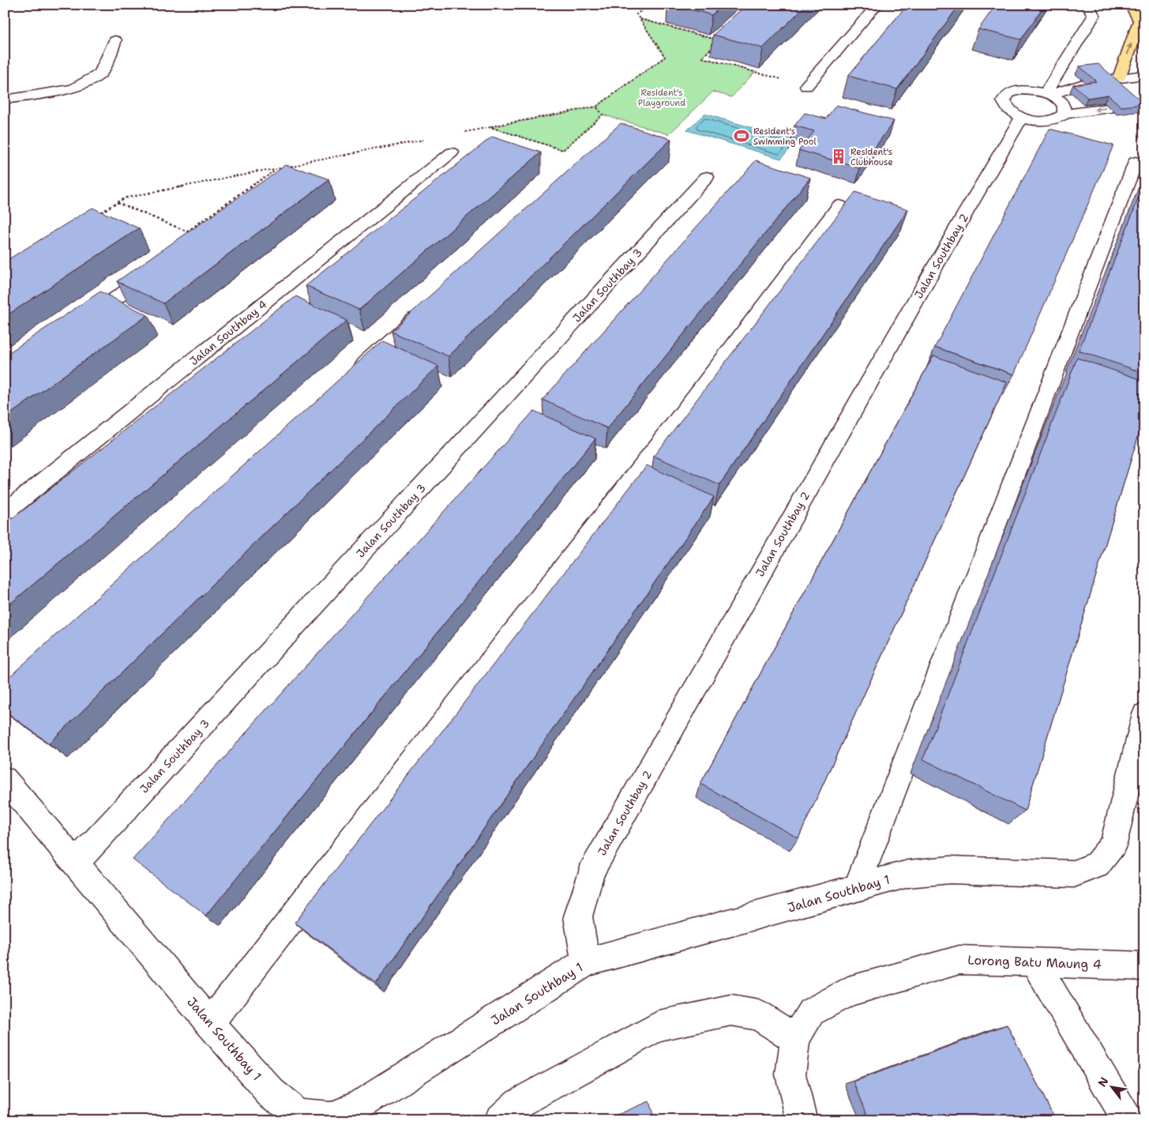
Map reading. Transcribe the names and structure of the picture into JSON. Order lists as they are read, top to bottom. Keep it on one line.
{"streets":{"street":["Jalan Southbay 2","Jalan Southbay 3","Jalan Southbay 4","Jalan Southbay 1","Lorong Batu Maung 4"]},"crossings":[["Jalan Southbay 2","Jalan Southbay 1"],["Jalan Southbay 3","Jalan Southbay 1"]],"parks":["Resident's Playground"],"places":{"sports":["Resident's Swimming Pool"],"building":["Resident's Clubhouse"]},"north":"top left"}
